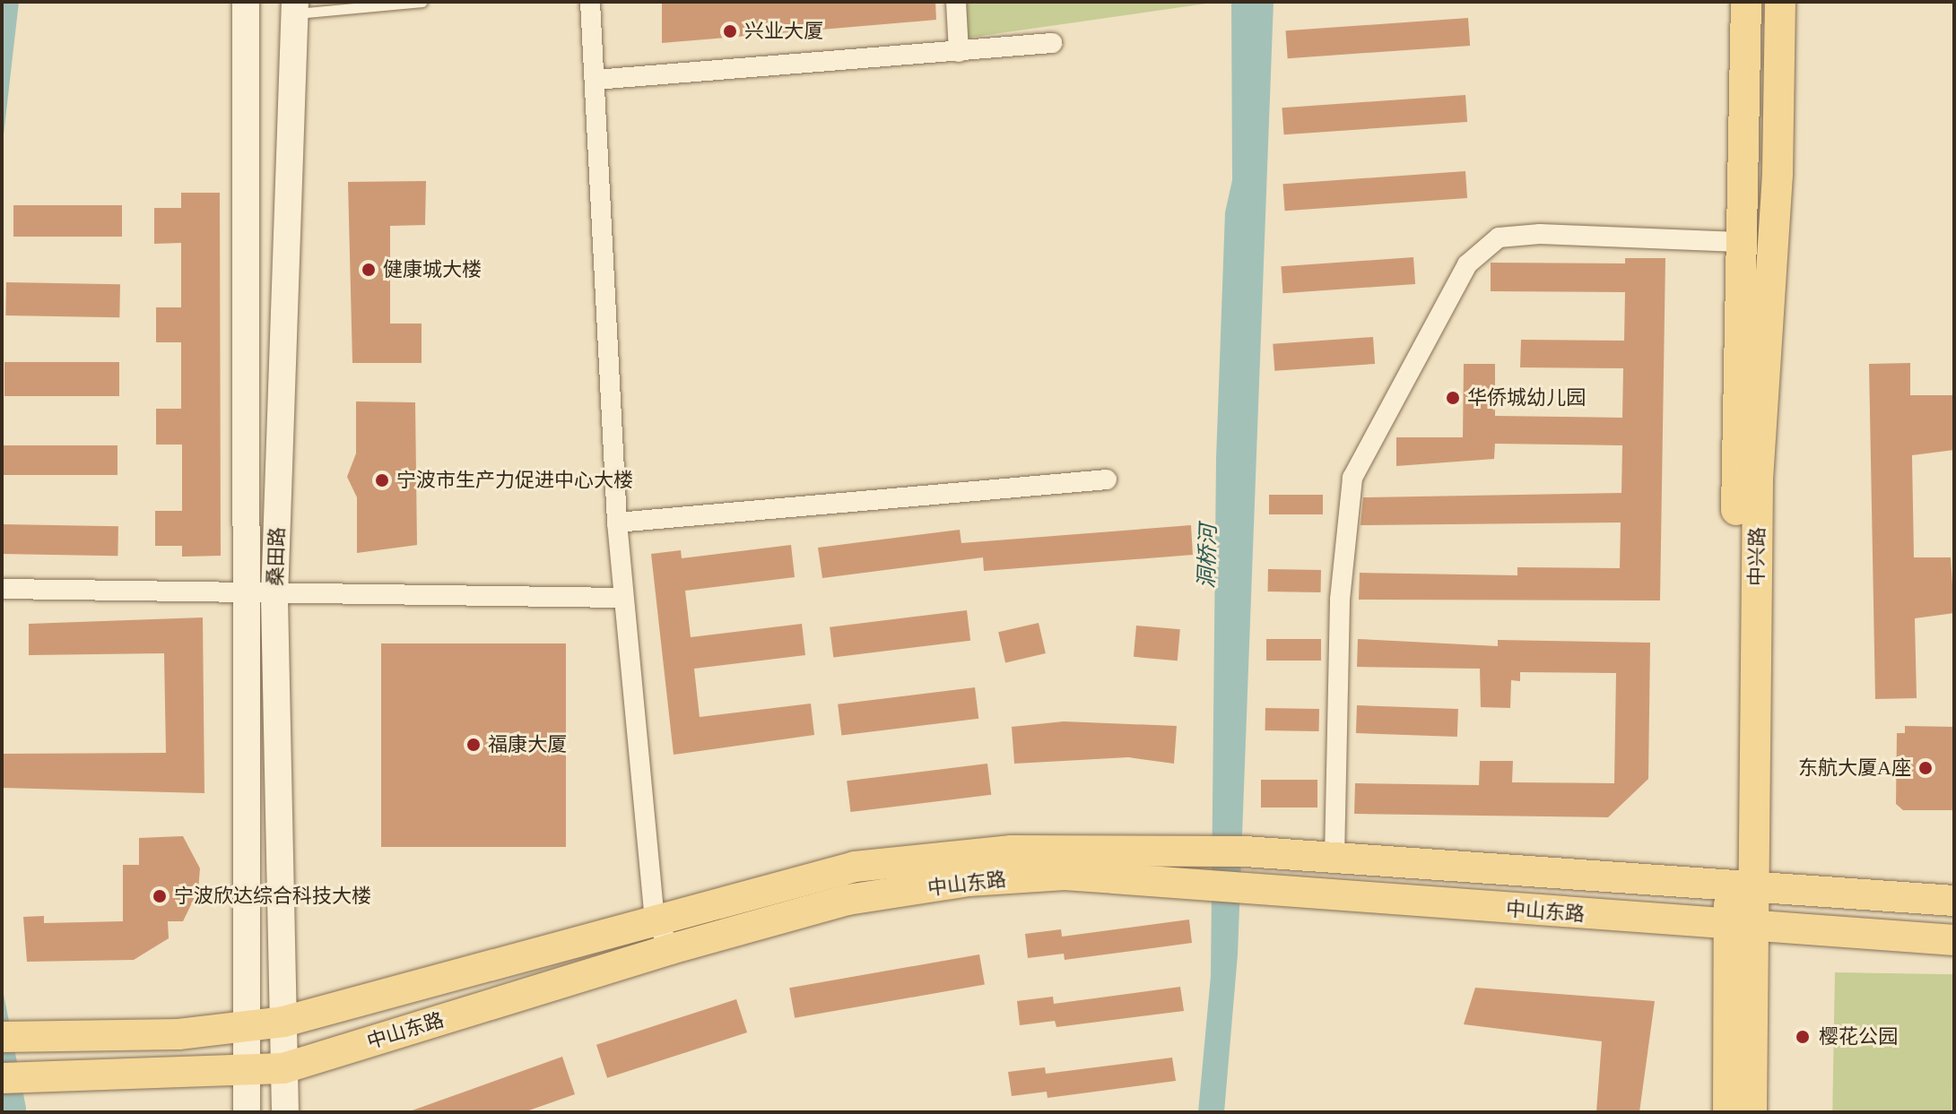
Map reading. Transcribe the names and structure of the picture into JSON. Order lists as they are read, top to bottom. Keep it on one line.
{"streets":{"main road":["桑田路","中兴路","中山东路"]},"crossings":[["桑田路","中山东路"],["中兴路","中山东路"]],"water":["洞桥河"],"places":["兴业大厦","健康城大楼","华侨城幼儿园","宁波市生产力促进中心大楼","福康大厦","东航大厦A座","宁波欣达综合科技大楼","樱花公园"]}
